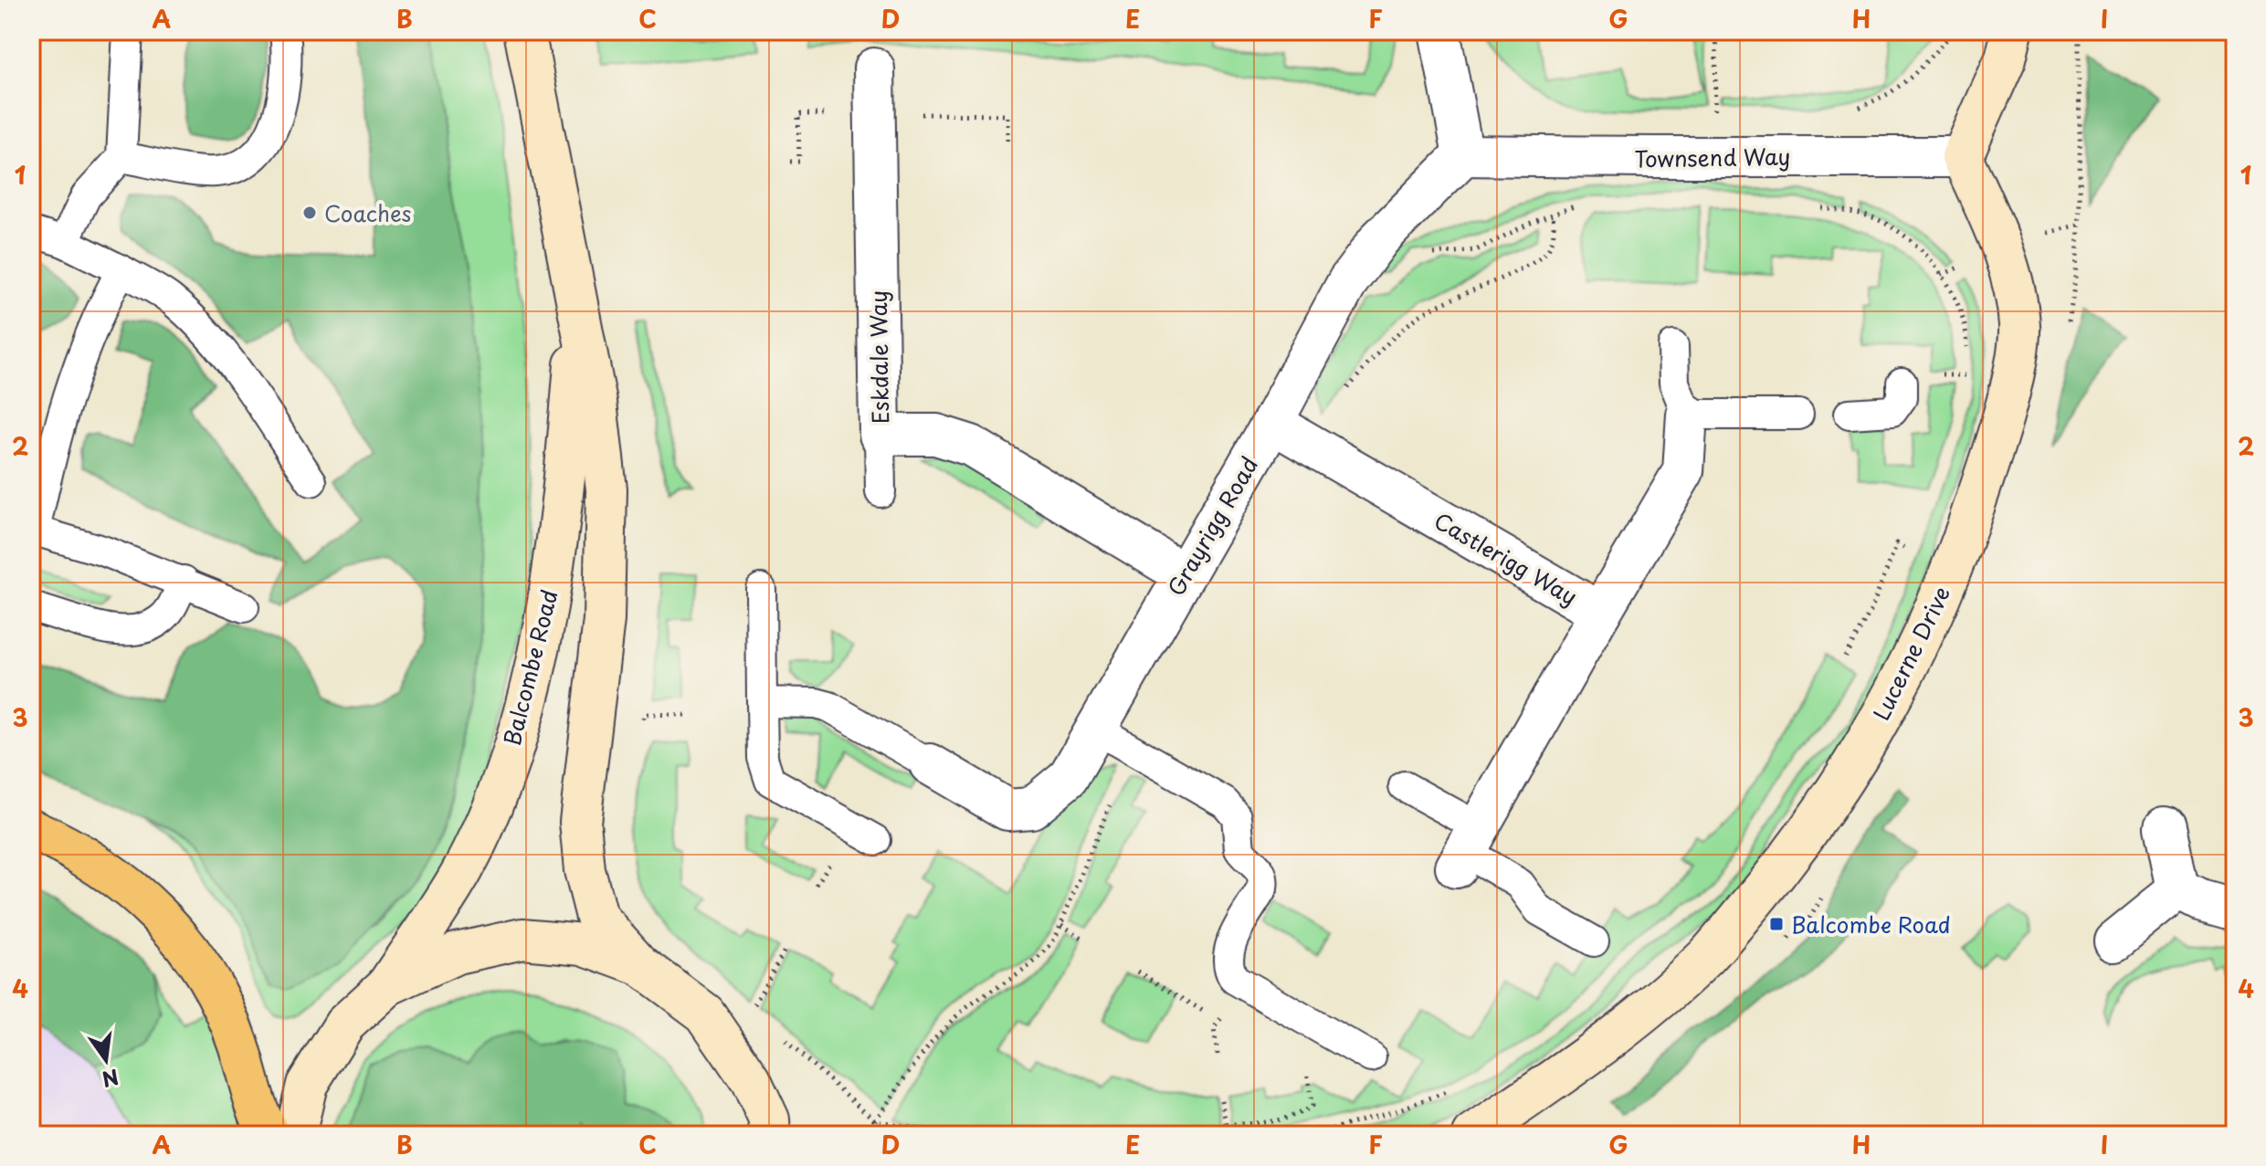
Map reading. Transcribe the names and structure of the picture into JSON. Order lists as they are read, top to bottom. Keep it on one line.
{"streets":{"main road":["Lucerne Drive","Balcombe Road"],"street":["Townsend Way","Eskdale Way","Grayrigg Road","Castlerigg Way"]},"crossings":[["Townsend Way","Grayrigg Road"],["Townsend Way","Lucerne Drive"],["Eskdale Way","Grayrigg Road"],["Grayrigg Road","Castlerigg Way"]],"places":{"other":["Coaches"],"transit":["Balcombe Road"]},"north":"bottom","grid":{"columns":["A","B","C","D","E","F","G","H","I"],"rows":["1","2","3","4"]}}
